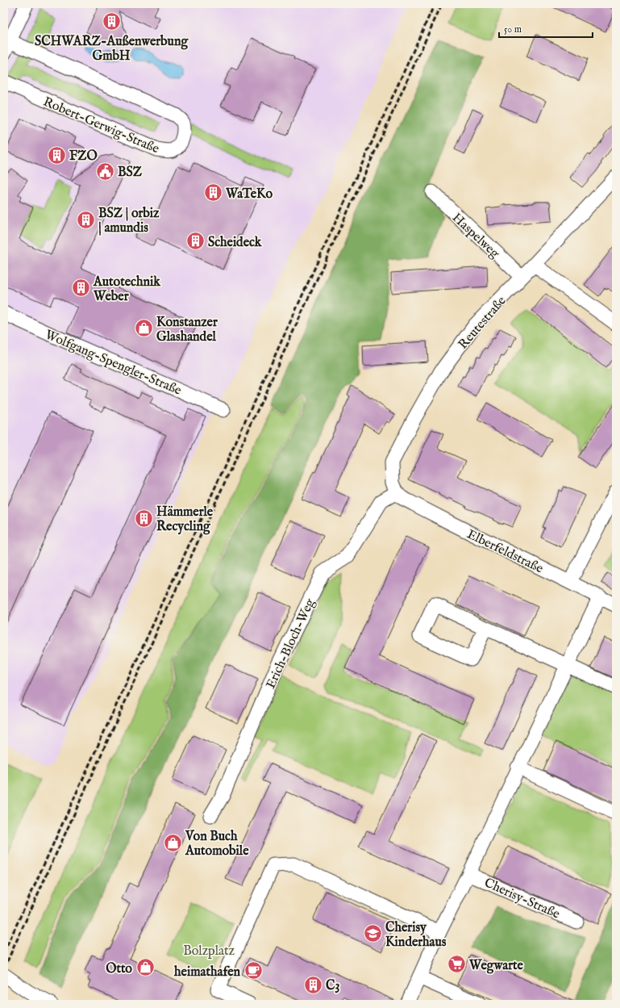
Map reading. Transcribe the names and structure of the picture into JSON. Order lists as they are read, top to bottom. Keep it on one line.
{"streets":{"street":["Robert-Gerwig-Straße","Haspelweg","Reutestraße","Wolfgang-Spengler-Straße","Elberfeldstraße","Erich-Bloch-Weg","Cherisy-Straße"]},"crossings":[["Haspelweg","Reutestraße"],["Reutestraße","Elberfeldstraße"],["Reutestraße","Erich-Bloch-Weg"],["Elberfeldstraße","Erich-Bloch-Weg"],["Elberfeldstraße","Cherisy-Straße"]],"parks":["Bolzplatz"],"places":{"building":["SCHWARZ-Außenwerbung GmbH","FZO","WaTeKo","BSZ | orbiz | amundis","Scheideck","Autotechnik Weber","Hämmerle Recycling","C3"],"public building":["BSZ"],"shop":["Konstanzer Glashandel","Von Buch Automobile","Otto"],"school or university":["Cherisy Kinderhaus"],"supermarket":["Wegwarte"],"cafe":["heimathafen"]},"scale_bar":"50 m"}
